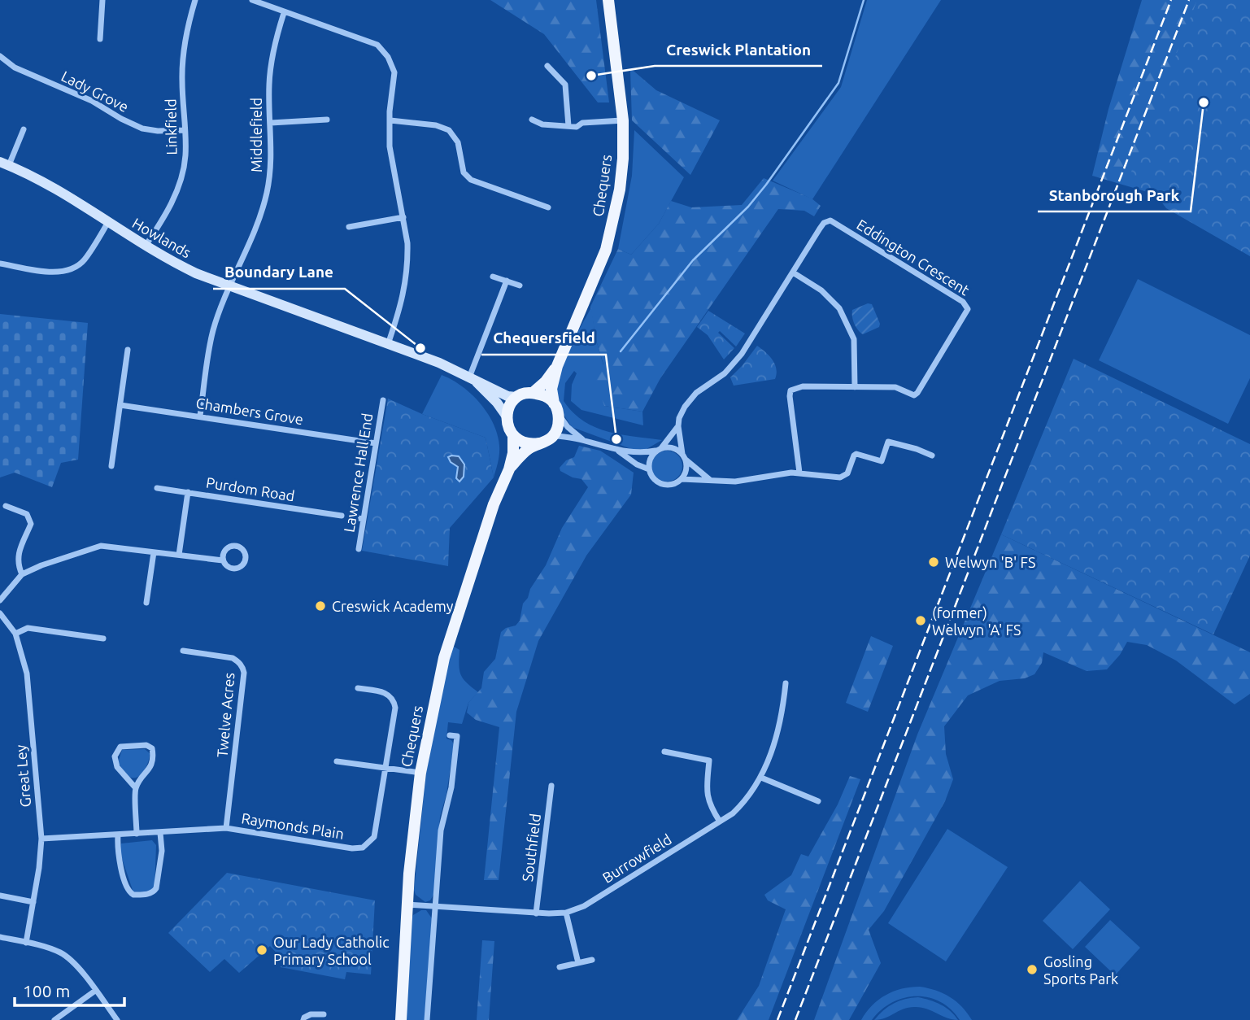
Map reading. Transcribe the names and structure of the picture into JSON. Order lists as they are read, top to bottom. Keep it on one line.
{"streets":{"main road":["Chequers"],"street":["Lady Grove","Linkfield","Middlefield","Howlands","Eddington Crescent","Chambers Grove","Lawrence Hall End","Purdom Road","Twelve Acres","Great Ley","Raymonds Plain","Southfield","Burrowfield"]},"crossings":[["Lady Grove","Linkfield"],["Linkfield","Howlands"],["Middlefield","Howlands"],["Middlefield","Chambers Grove"],["Chequers","Howlands"],["Chequers","Burrowfield"],["Chambers Grove","Lawrence Hall End"],["Twelve Acres","Raymonds Plain"],["Great Ley","Raymonds Plain"],["Southfield","Burrowfield"]],"places":["Creswick Plantation","Stanborough Park","Boundary Lane","Chequersfield","Welwyn 'B' FS","Creswick Academy","(former) Welwyn 'A' FS","Our Lady Catholic Primary School","Gosling Sports Park"],"scale_bar":"100 m"}
